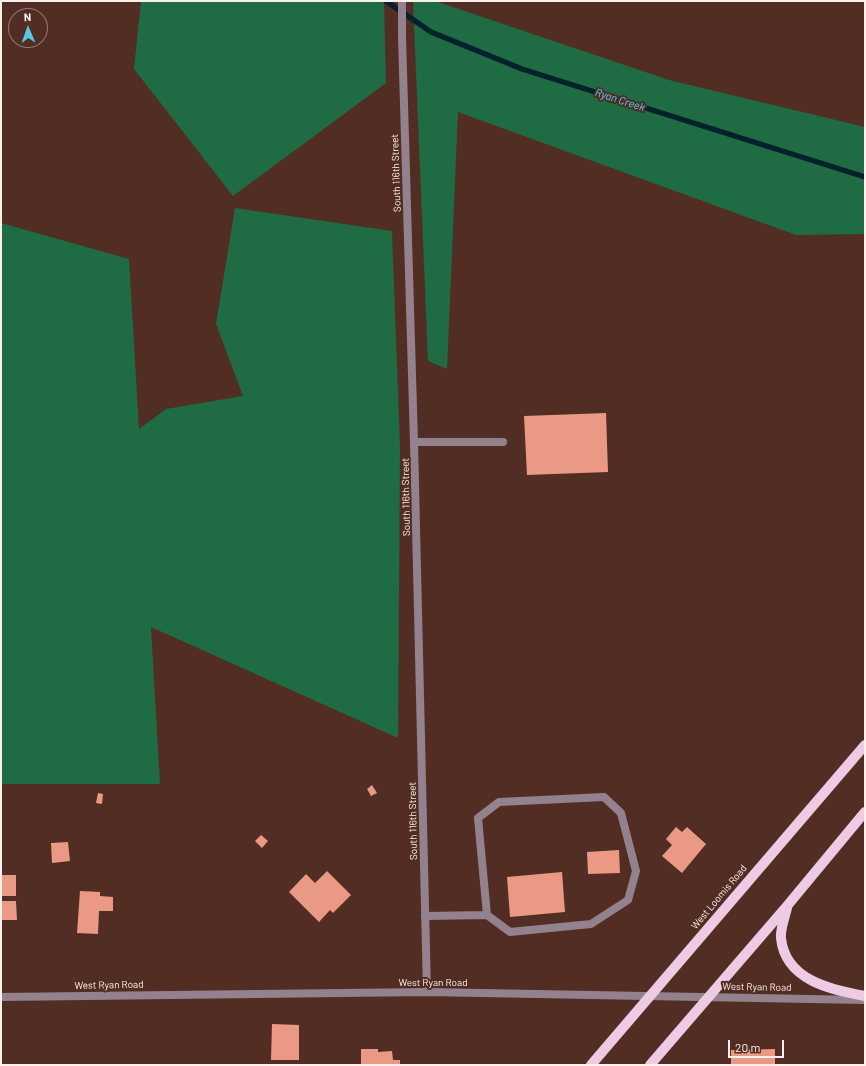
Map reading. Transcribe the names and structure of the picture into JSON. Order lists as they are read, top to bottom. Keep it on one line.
{"streets":{"main road":["West Loomis Road"],"street":["South 116th Street","West Ryan Road"]},"crossings":[["South 116th Street","West Ryan Road"],["West Loomis Road","West Ryan Road"]],"water":["Ryan Creek"],"scale_bar":"20 m","north":"top"}
